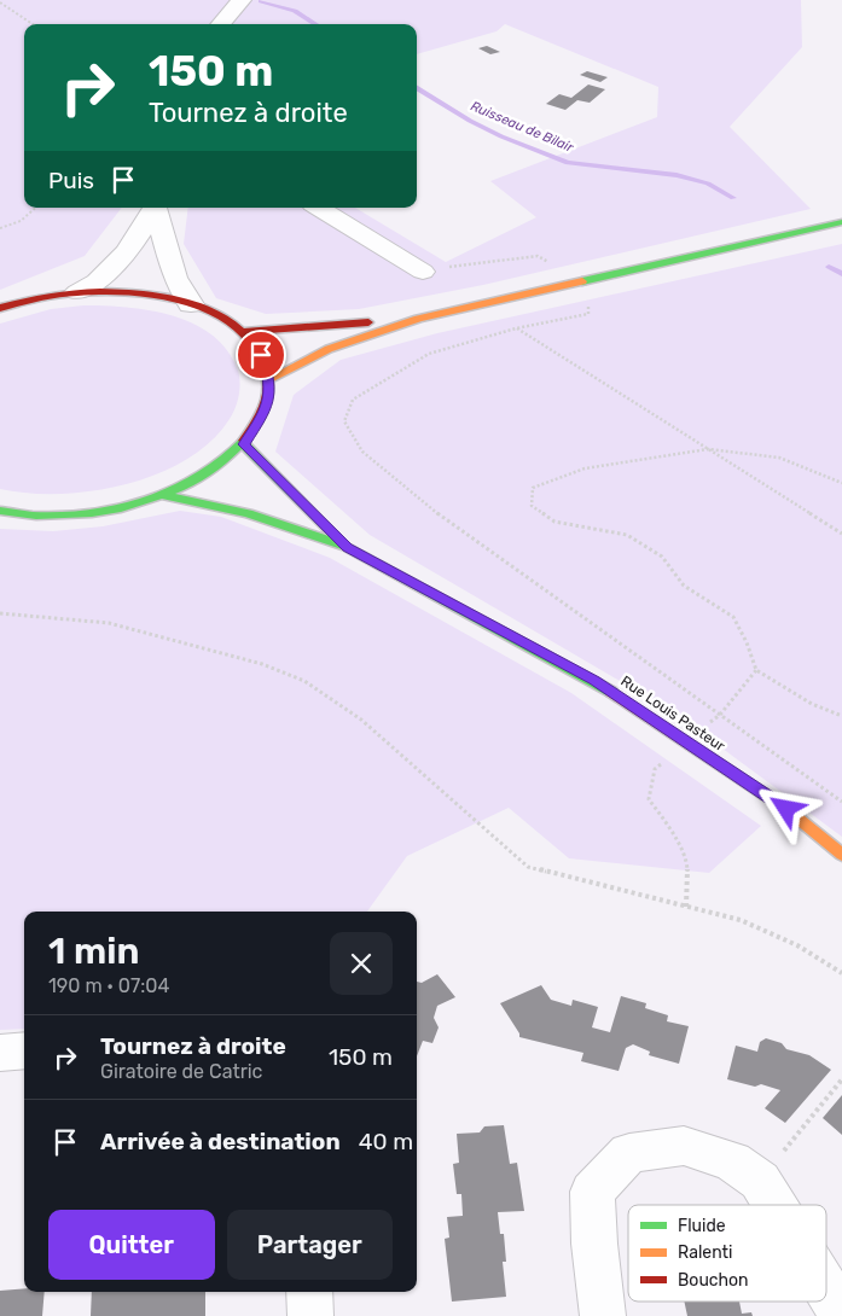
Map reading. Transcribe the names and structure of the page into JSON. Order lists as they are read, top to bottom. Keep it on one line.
{"streets":{"main road":["Rue Louis Pasteur"]},"water":["Ruisseau de Bilair"],"legend":["Fluide","Ralenti","Bouchon"],"page":{"turn":["150 m","Tournez à droite"],"then":"Puis","heading":["1 min","190 m · 07:04"],"list":[{"name":"Tournez à droite","note":"Giratoire de Catric","value":"150 m"},{"name":"Arrivée à destination","value":"40 m"}],"buttons":["Quitter","Partager"]}}
